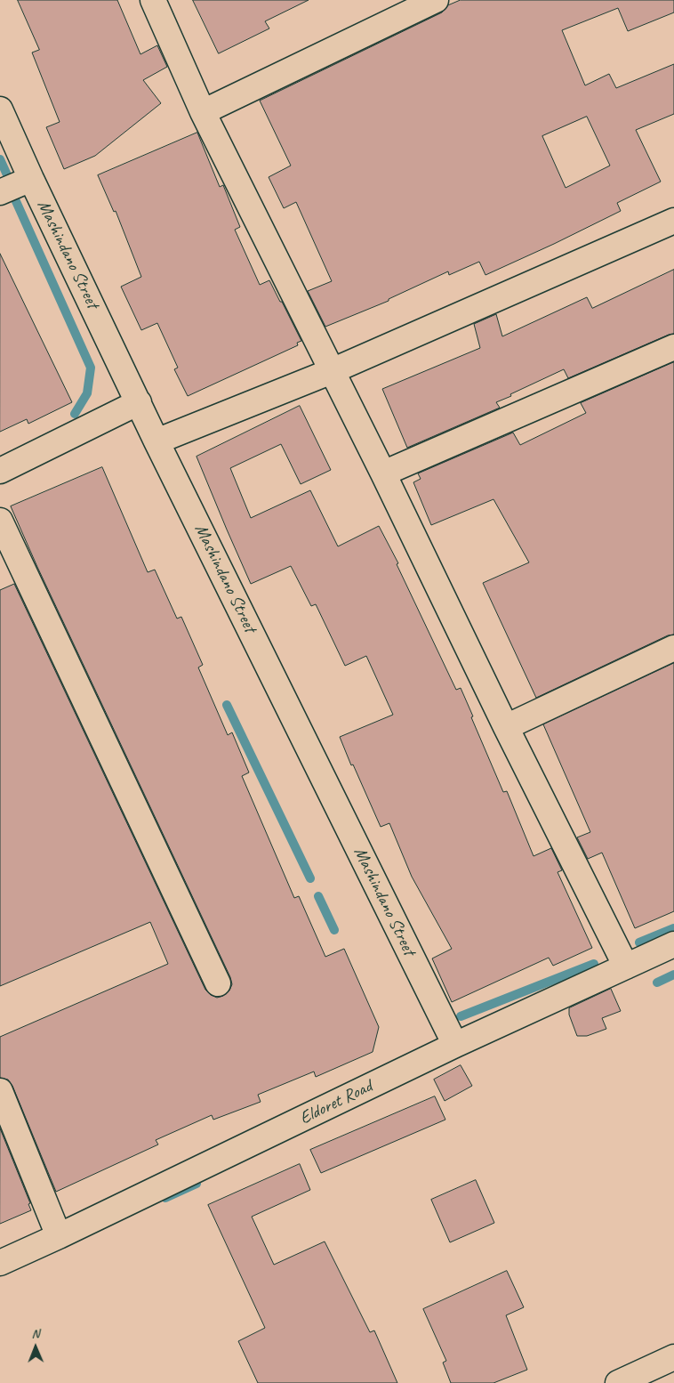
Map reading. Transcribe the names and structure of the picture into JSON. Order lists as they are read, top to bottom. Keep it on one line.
{"streets":{"street":["Mashindano Street","Eldoret Road"]},"crossings":[["Mashindano Street","Eldoret Road"]],"north":"top"}
